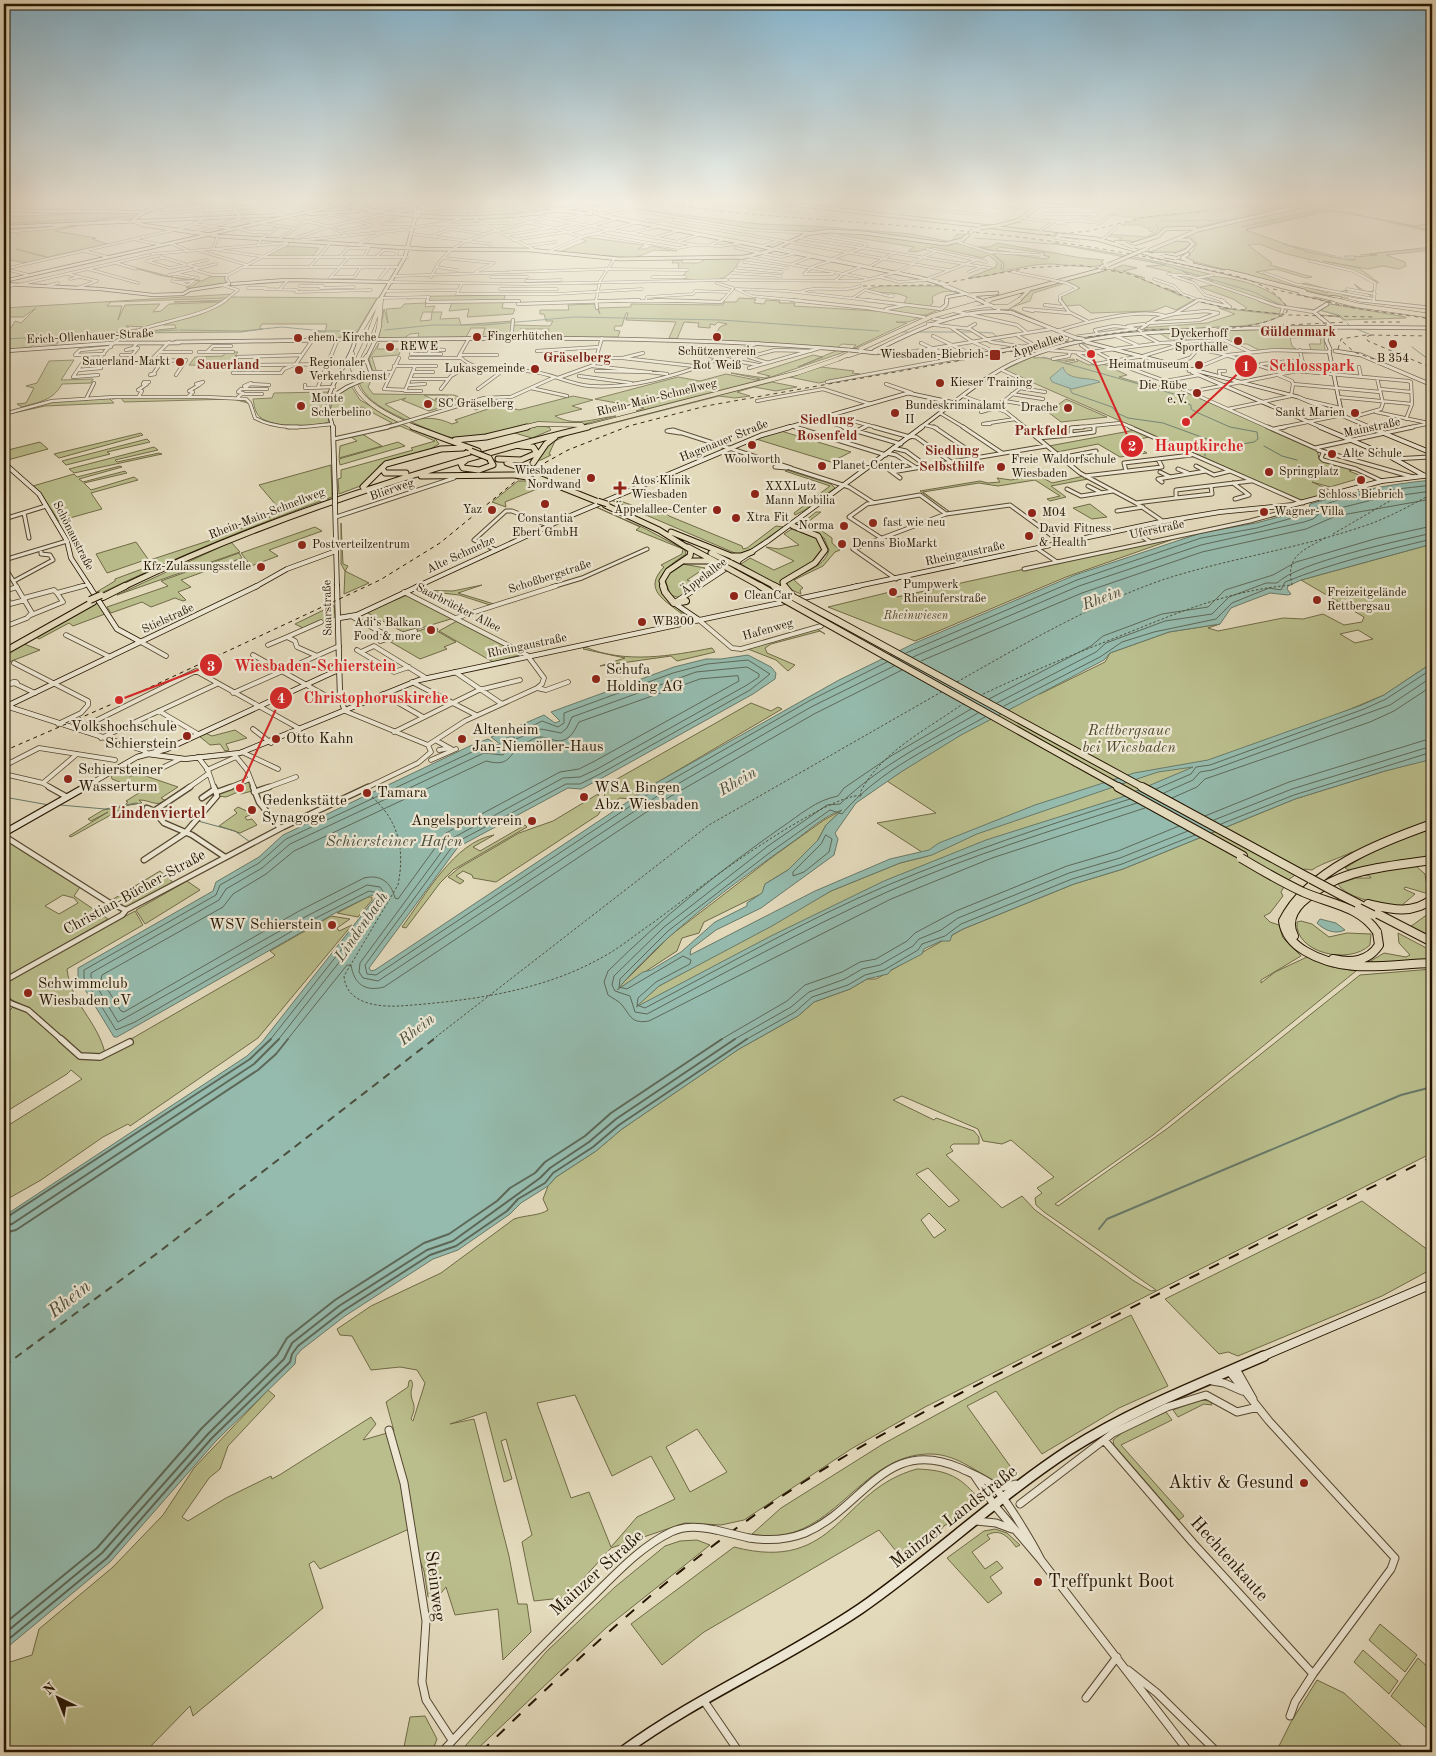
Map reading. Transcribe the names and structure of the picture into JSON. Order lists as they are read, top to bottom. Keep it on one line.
{"streets":{"highway":["Rhein-Main-Schnellweg"],"street":["Erich-Ollenhauer-Straße","Äppelallee","Mainstraße","Hagenauer Straße","Blierweg","Uferstraße","Schönaustraße","Rheingaustraße","Alte Schmelze","Schoßbergstraße","Saarstraße","Saarbrücker Allee","Stielstraße","Hafenweg","Christian-Bücher-Straße","Mainzer Landstraße","Hechtenkaute","Mainzer Straße","Steinweg"]},"crossings":[["Äppelallee","Hagenauer Straße"],["Äppelallee","Rheingaustraße"],["Äppelallee","Hafenweg"],["Hagenauer Straße","Alte Schmelze"],["Blierweg","Saarstraße"],["Schönaustraße","Stielstraße"],["Rheingaustraße","Saarstraße"],["Rheingaustraße","Saarbrücker Allee"],["Rheingaustraße","Hafenweg"],["Alte Schmelze","Saarstraße"],["Alte Schmelze","Saarbrücker Allee"],["Schoßbergstraße","Saarbrücker Allee"],["Saarstraße","Stielstraße"],["Mainzer Landstraße","Hechtenkaute"],["Mainzer Straße","Steinweg"]],"districts":["Güldenmark","Gräselberg","Sauerland","Siedlung Rosenfeld","Parkfeld","Siedlung Selbsthilfe","Lindenviertel"],"water":["Rhein","Schiersteiner Hafen","Lindenbach"],"parks":["Rheinwiesen","Rettbergsaue bei Wiesbaden"],"places":{"other":["Fingerhütchen","Schützenverein Rot Weiß","ehem. Kirche","Dyckerhoff Sporthalle","B 354","REWE","Hauptkirche","Sauerland-Markt","Heimatmuseum","Lukasgemeinde","Regionaler Verkehrsdienst","Kieser Training","Die Rübe e.V.","SC Gräselberg","Monte Scherbelino","Drache","Bundeskriminalamt II","Sankt Marien","Schlosspark","Woolworth","Alte Schule","Planet-Center","Freie Waldorfschule Wiesbaden","Springplatz","Wiesbadener Nordwand","Schloss Biebrich","XXXLutz Mann Mobilia","Constantia Ebert GmbH","Yaz","Äppelallee-Center","Wagner-Villa","M04","Xtra Fit","fast wie neu","Norma","David Fitness & Health","Denns BioMarkt","Postverteilzentrum","Kfz-Zulassungsstelle","Pumpwerk Rheinuferstraße","CleanCar","Freizeitgelände Rettbergsau","WB300","Adi‘s Balkan Food & more","Schufa Holding AG","Wiesbaden-Schierstein","Volkshochschule Schierstein","Otto Kahn","Altenheim Jan-Niemöller-Haus","Schiersteiner Wasserturm","Christophoruskirche","Tamara","WSA Bingen Abz. Wiesbaden","Gedenkstätte Synagoge","Angelsportverein","WSV Schierstein","Schwimmclub Wiesbaden eV","Aktiv & Gesund","Treffpunkt Boot"],"transit":["Wiesbaden-Biebrich"],"health":["Atos Klinik Wiesbaden"]},"north":"top left"}
